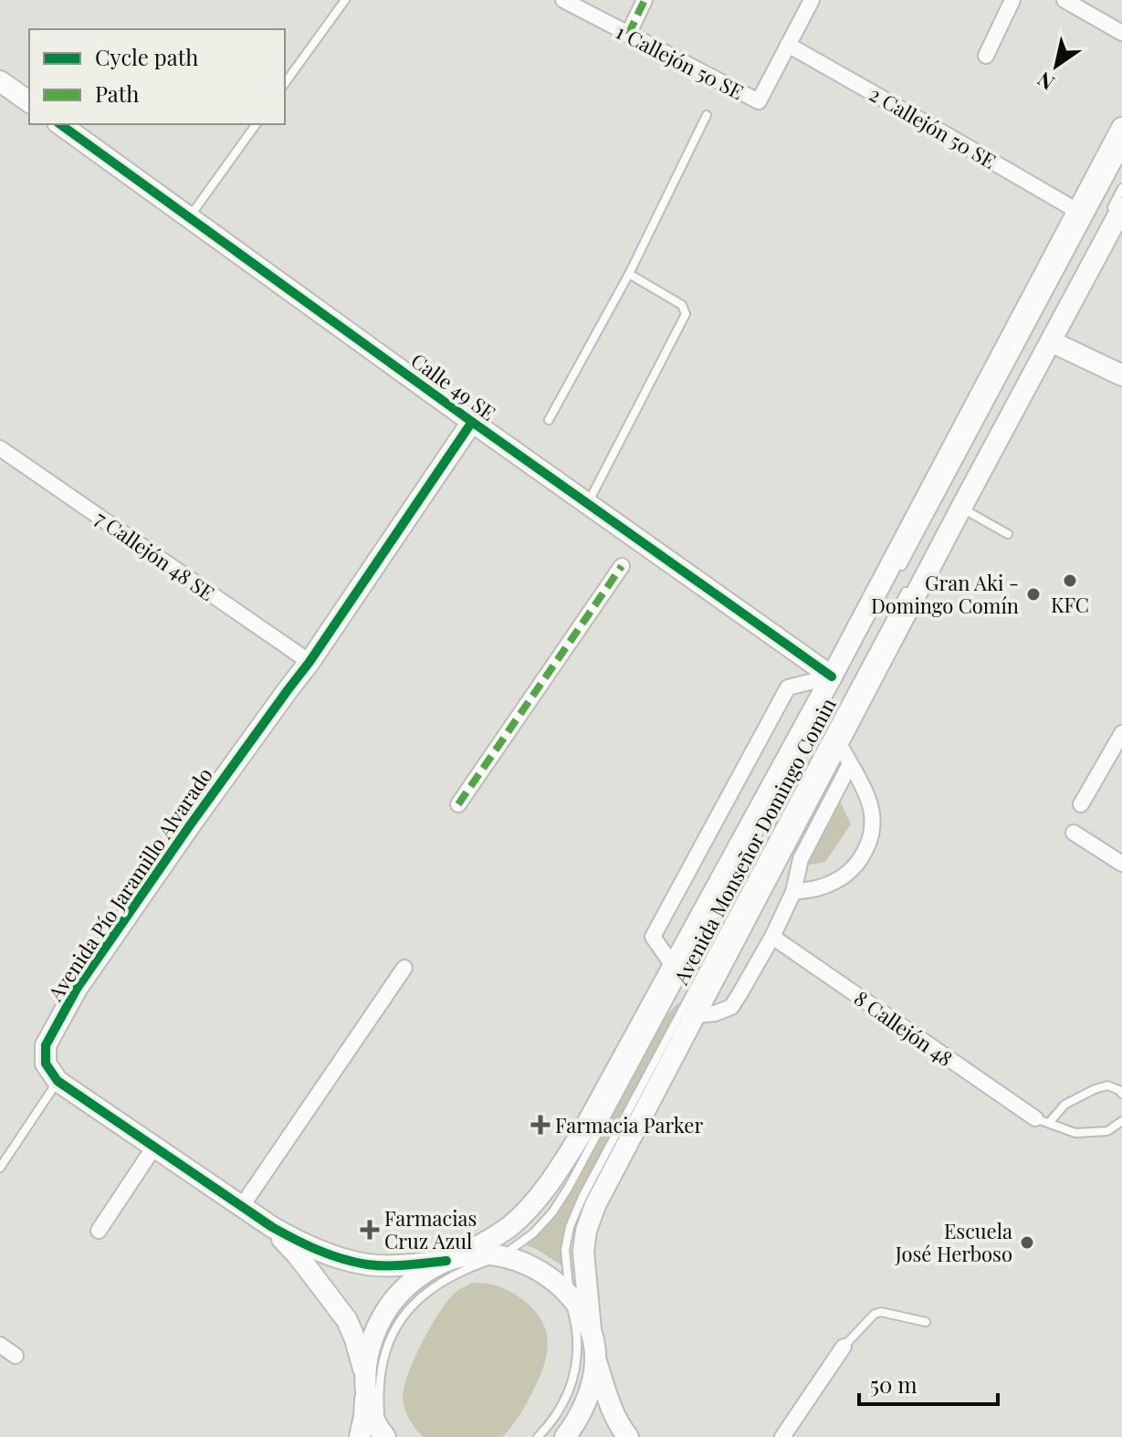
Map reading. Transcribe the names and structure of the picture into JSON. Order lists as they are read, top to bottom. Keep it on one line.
{"streets":{"main road":["Calle 49 SE","Avenida Monseñor Domingo Comin","Avenida Pío Jaramillo Alvarado"],"street":["1 Callejón 50 SE","2 Callejón 50 SE","7 Callejón 48 SE","8 Callejón 48"]},"crossings":[["1 Callejón 50 SE","2 Callejón 50 SE"],["2 Callejón 50 SE","Avenida Monseñor Domingo Comin"],["Calle 49 SE","Avenida Monseñor Domingo Comin"],["Calle 49 SE","Avenida Pío Jaramillo Alvarado"],["7 Callejón 48 SE","Avenida Pío Jaramillo Alvarado"],["Avenida Monseñor Domingo Comin","8 Callejón 48"]],"places":{"other":["KFC","Gran Aki - Domingo Comín","Escuela José Herboso"],"health":["Farmacia Parker","Farmacias Cruz Azul"]},"legend":["Cycle path","Path"],"scale_bar":"50 m","north":"bottom left"}
